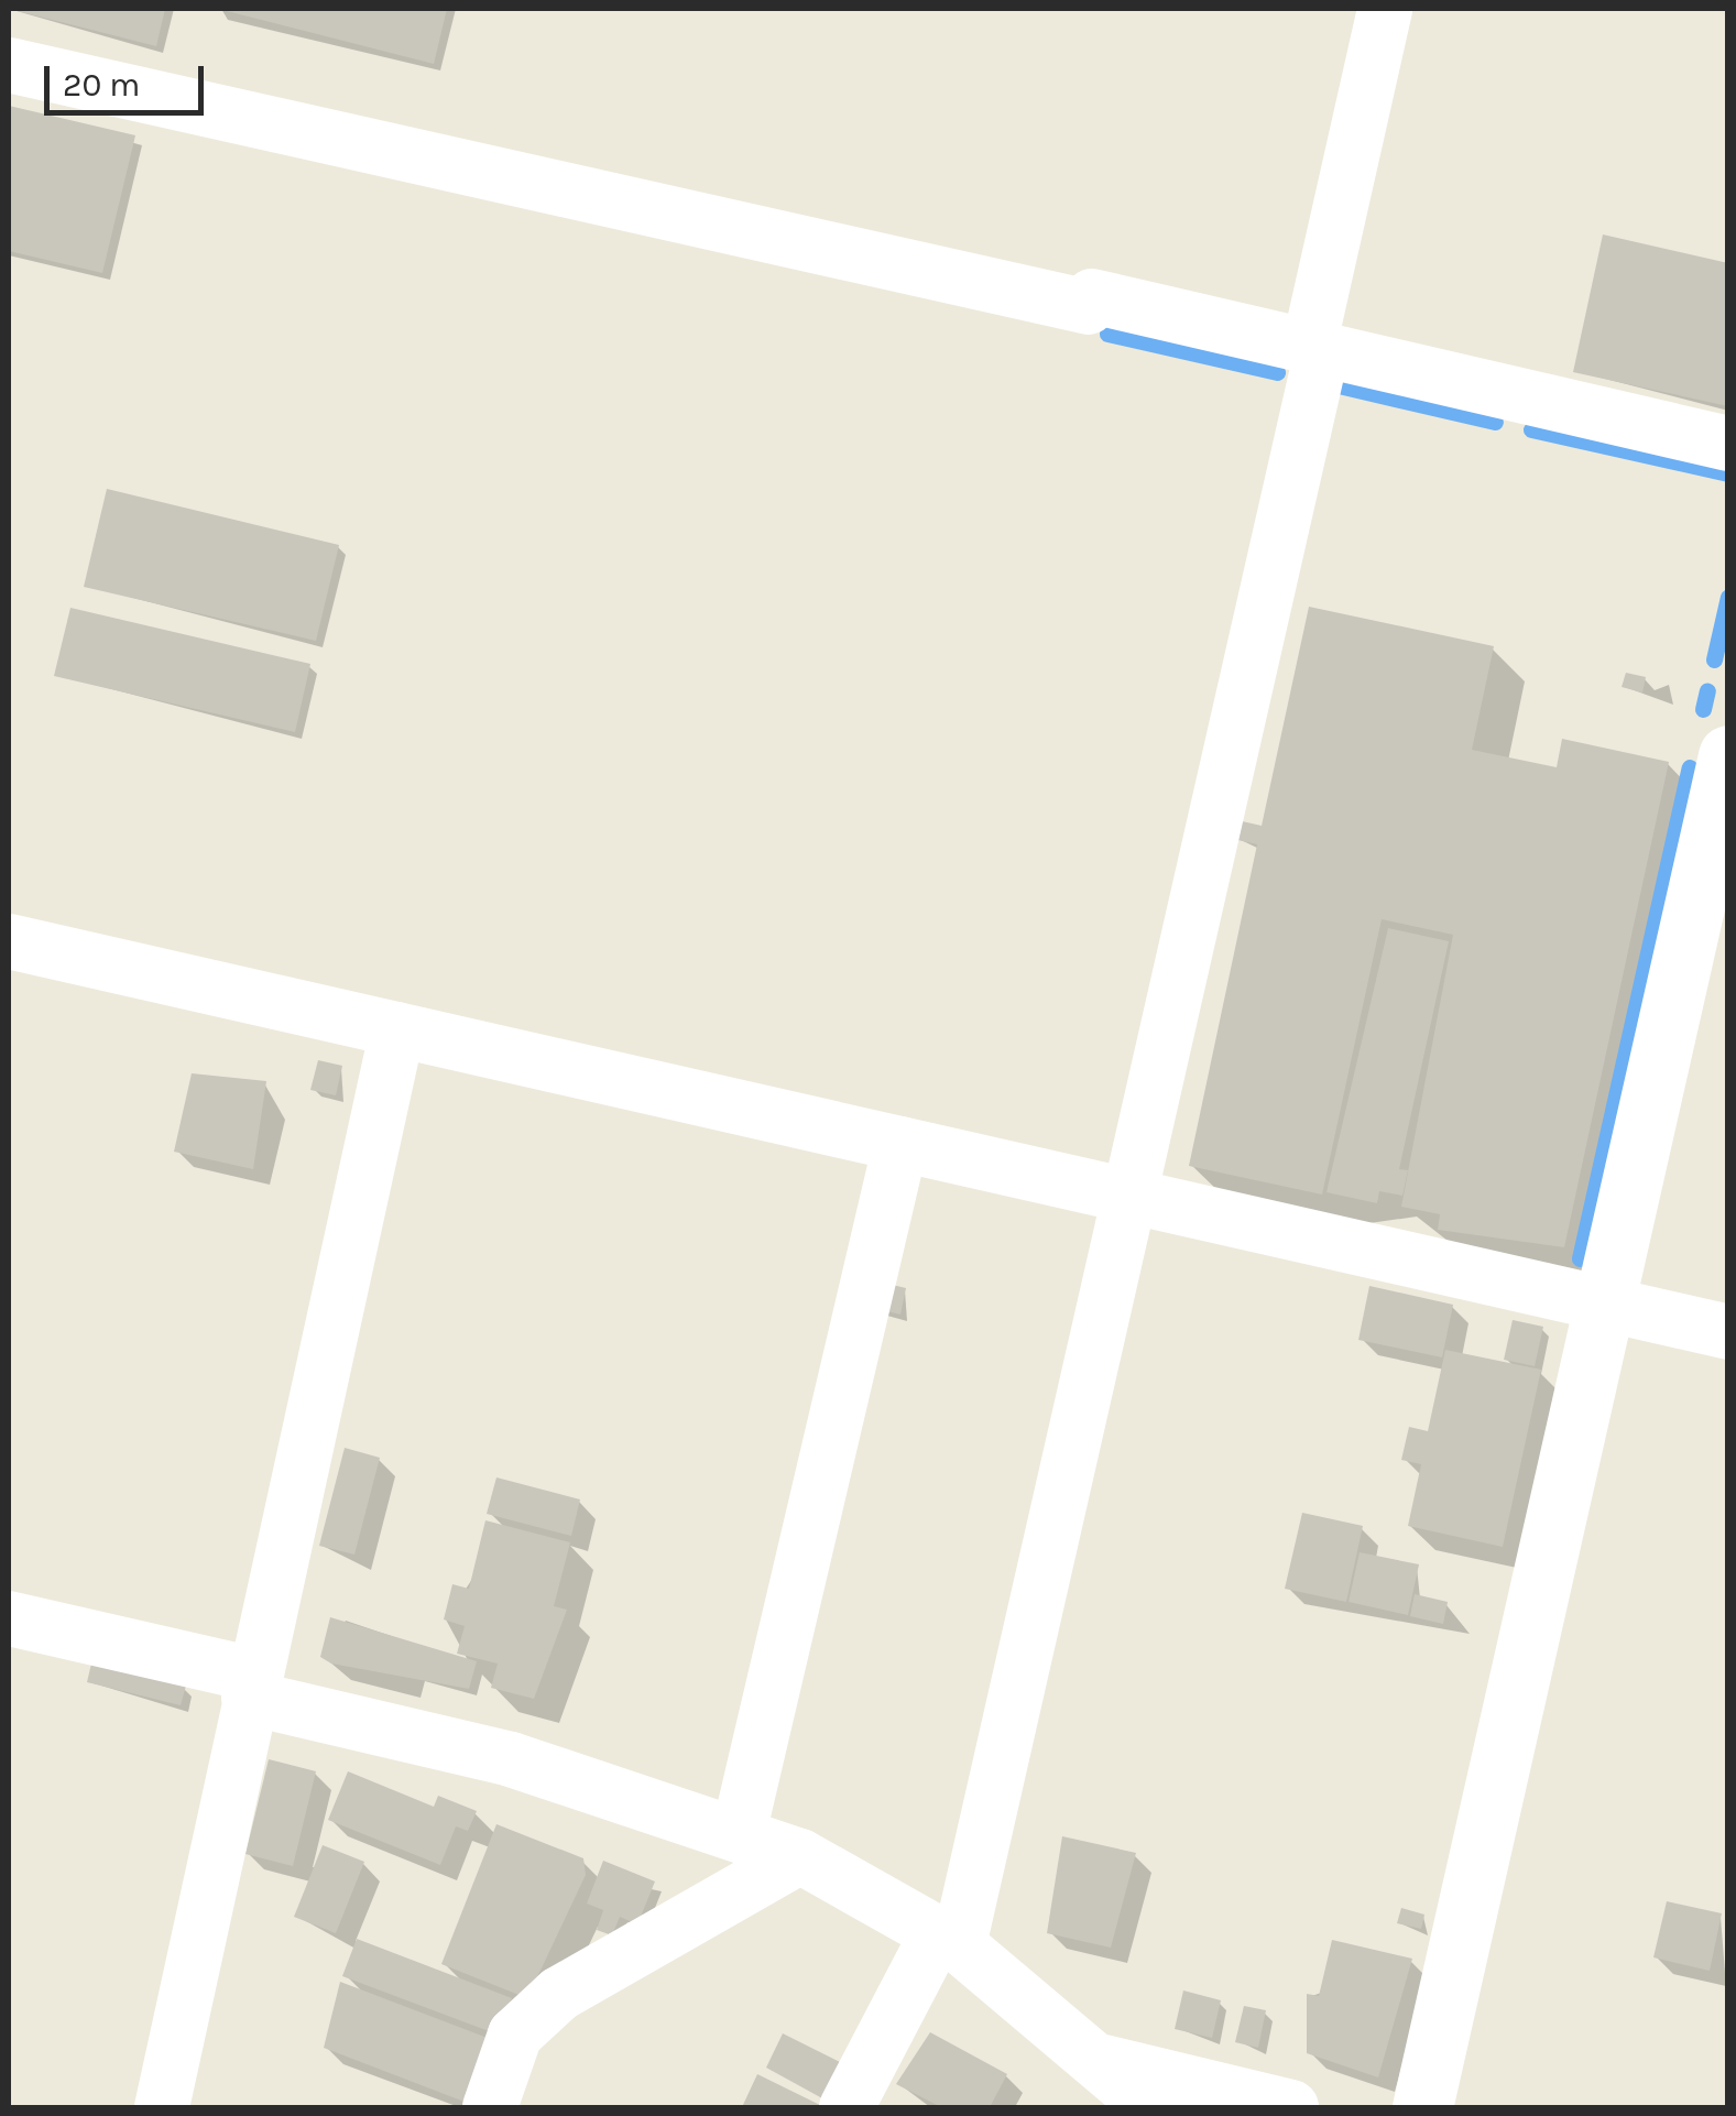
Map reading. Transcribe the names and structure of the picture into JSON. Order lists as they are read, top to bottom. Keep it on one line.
{"scale_bar":"20 m"}
